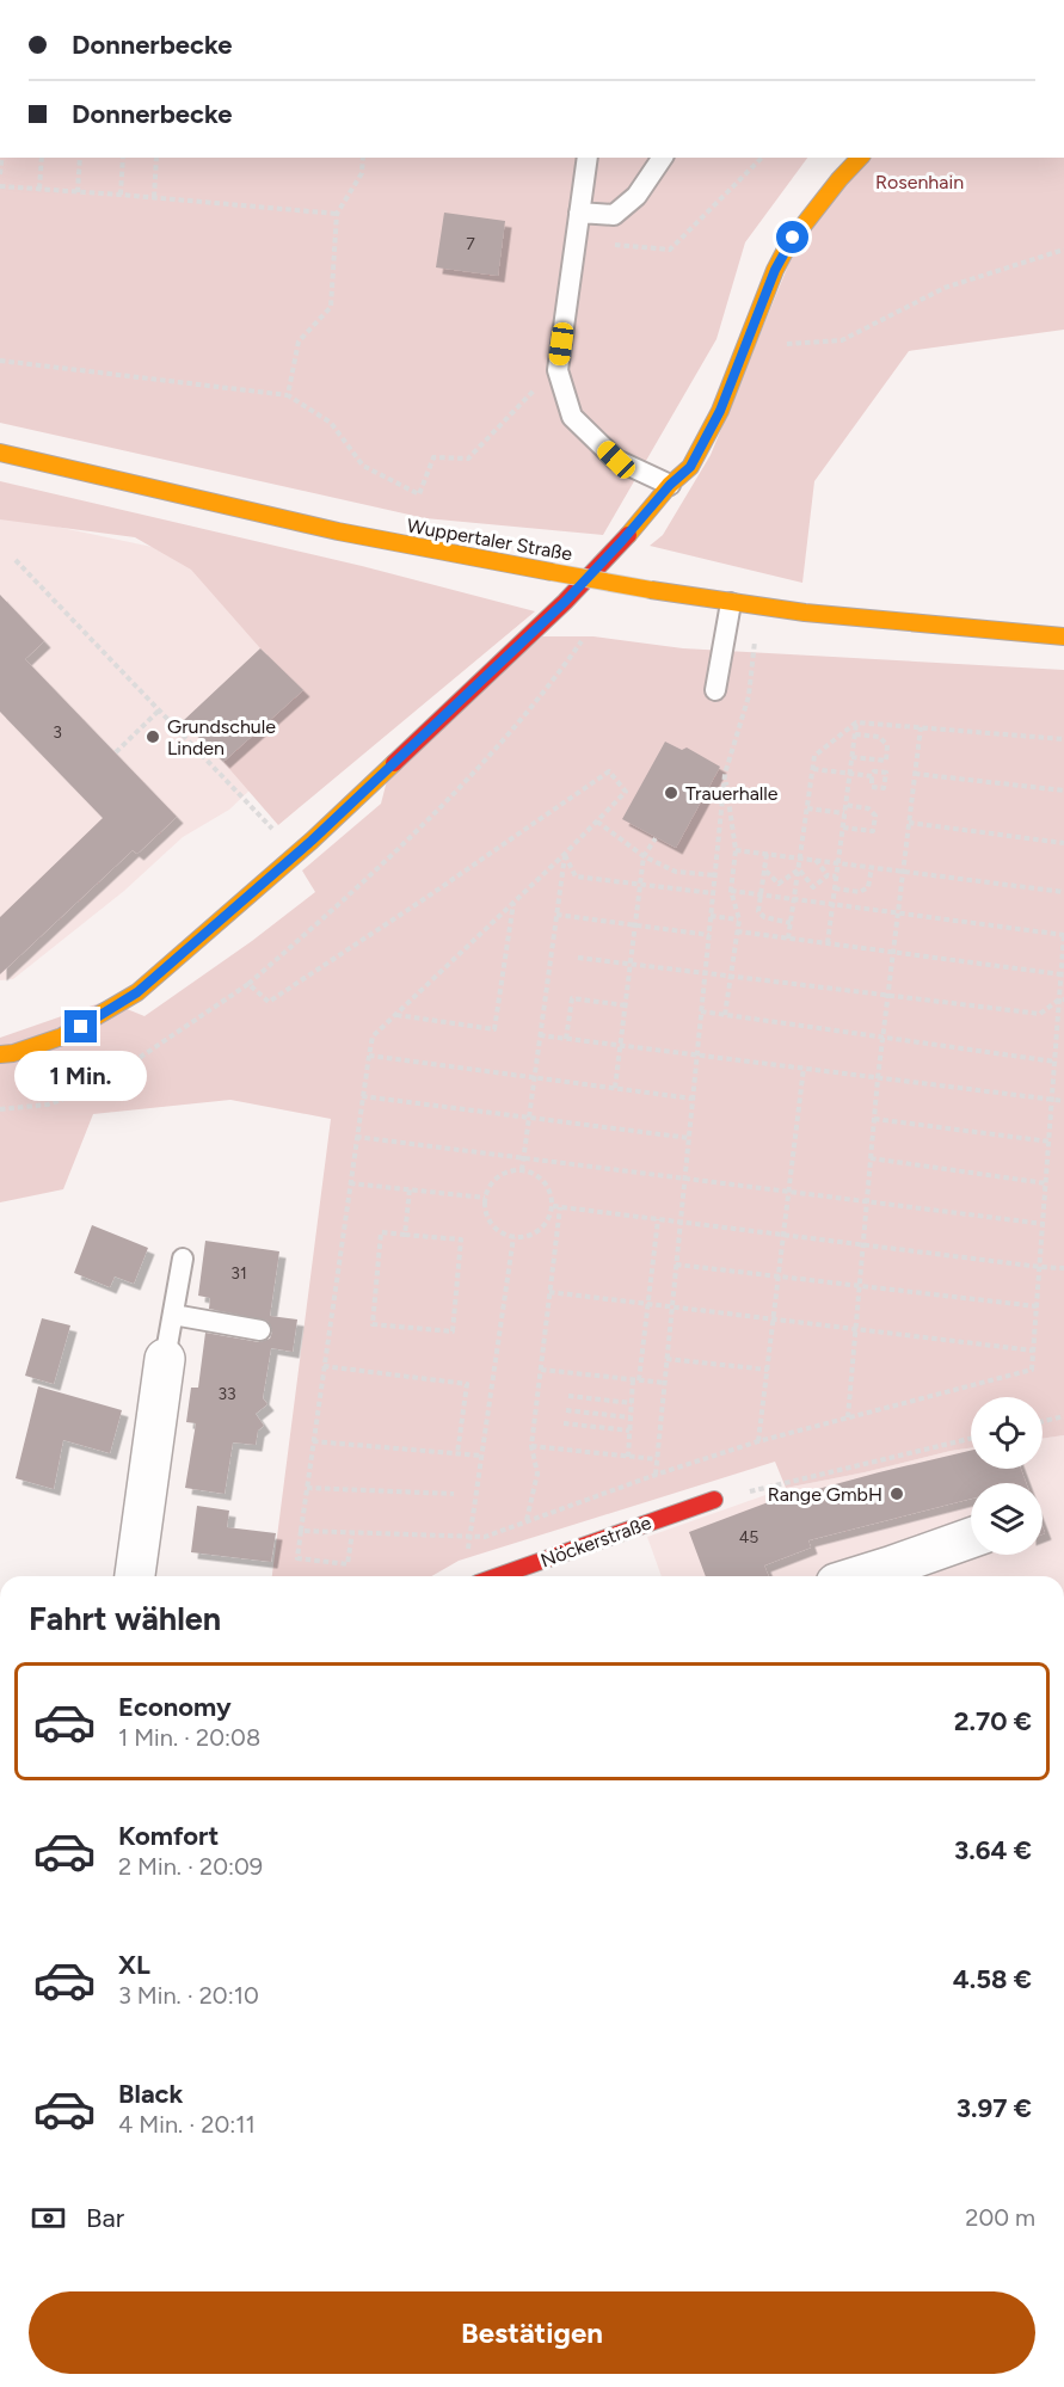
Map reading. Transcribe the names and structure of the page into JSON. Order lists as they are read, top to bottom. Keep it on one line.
{"streets":{"street":["Wuppertaler Straße","Nöckerstraße"]},"parks":["Rosenhain"],"places":["Grundschule Linden","Trauerhalle","Range GmbH"],"house_numbers":["7","3","31","33","45"],"page":{"banner":["Donnerbecke","Donnerbecke"],"bubble":"1 Min.","heading":"Fahrt wählen","list":[{"name":"Economy","note":"1 Min. · 20:08","value":"2.70 €"},{"name":"Komfort","note":"2 Min. · 20:09","value":"3.64 €"},{"name":"XL","note":"3 Min. · 20:10","value":"4.58 €"},{"name":"Black","note":"4 Min. · 20:11","value":"3.97 €"}],"pay":["Bar","200 m"],"buttons":"Bestätigen"}}
